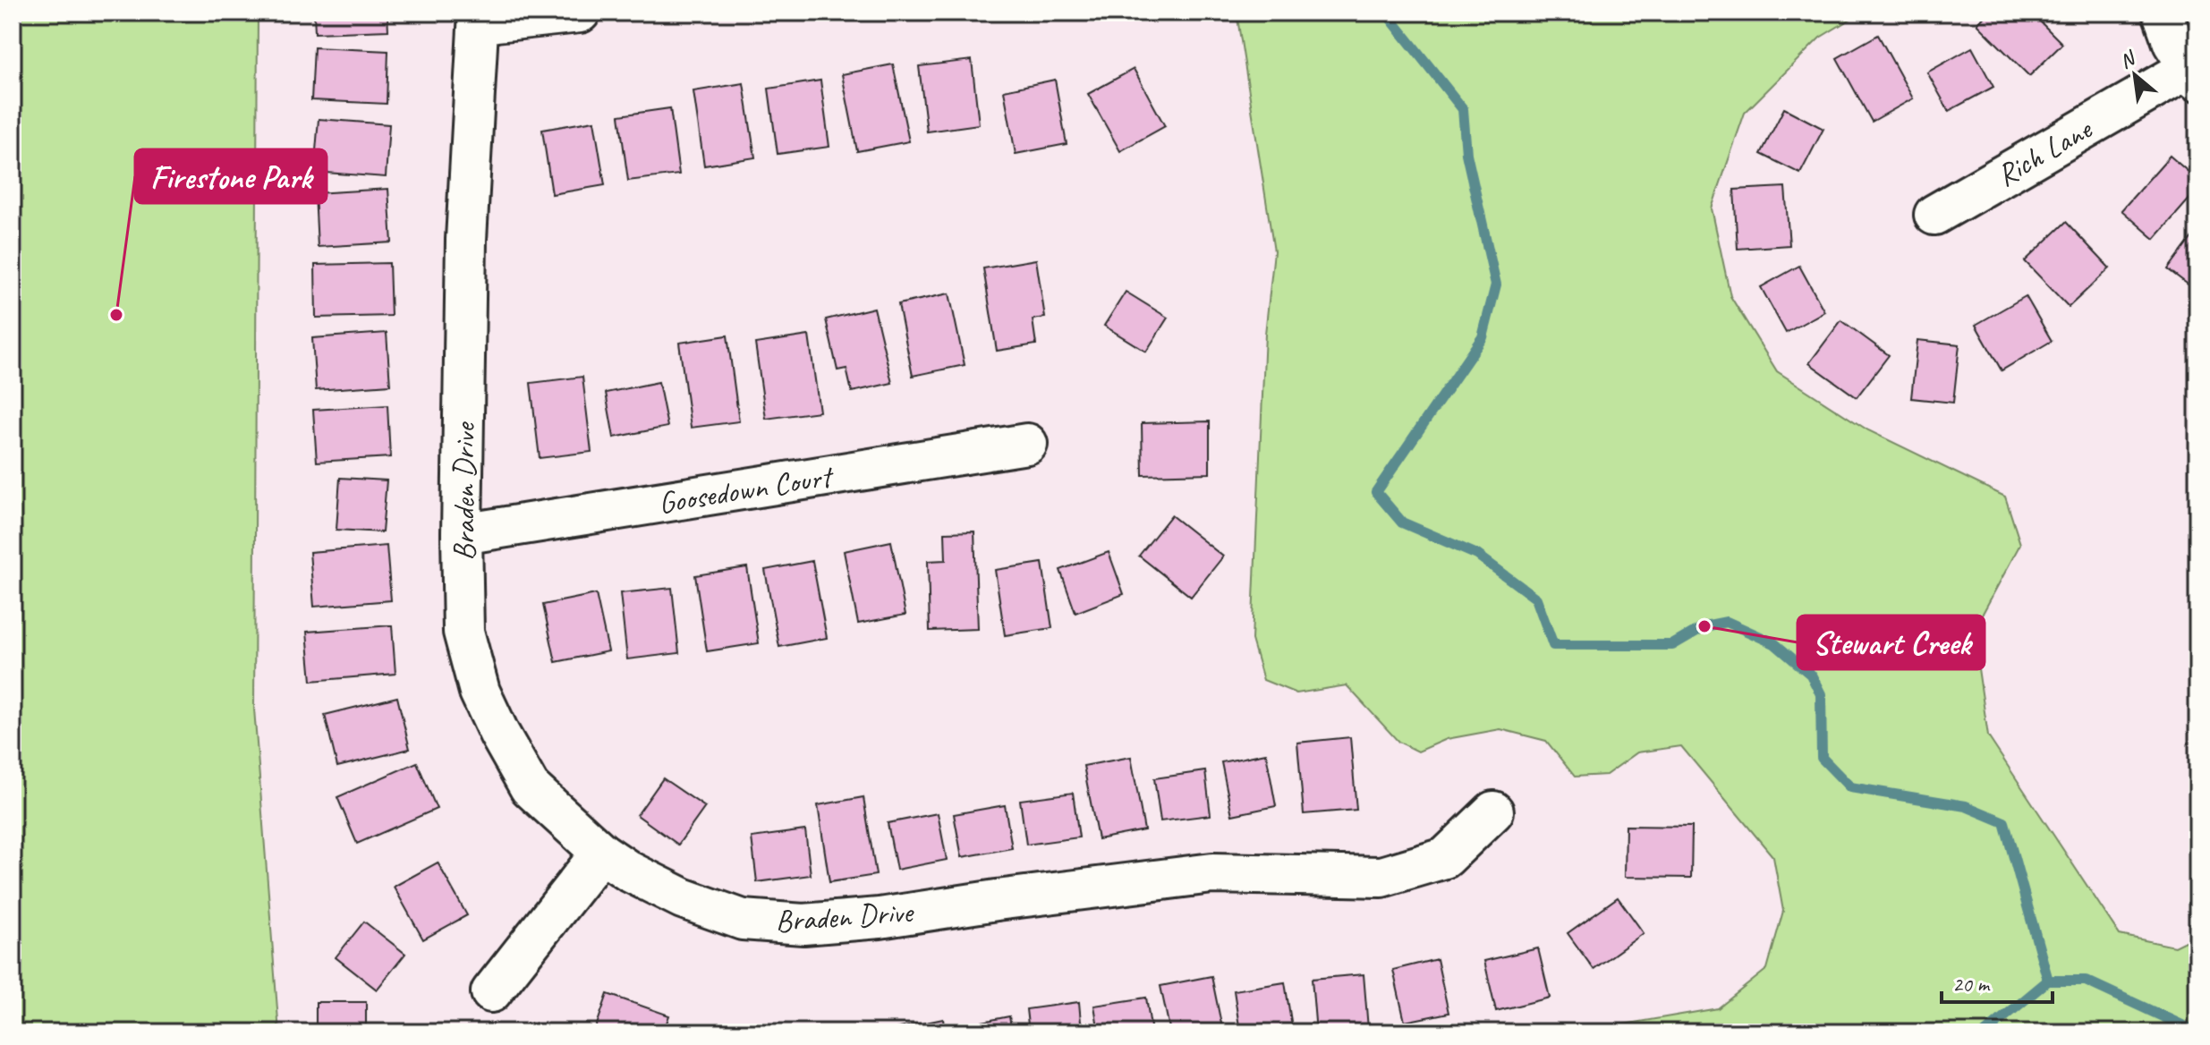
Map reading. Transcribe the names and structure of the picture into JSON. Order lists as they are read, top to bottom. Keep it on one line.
{"streets":{"street":["Rich Lane","Goosedown Court","Braden Drive"]},"crossings":[["Goosedown Court","Braden Drive"]],"places":["Firestone Park","Stewart Creek"],"scale_bar":"20 m","north":"top left"}
